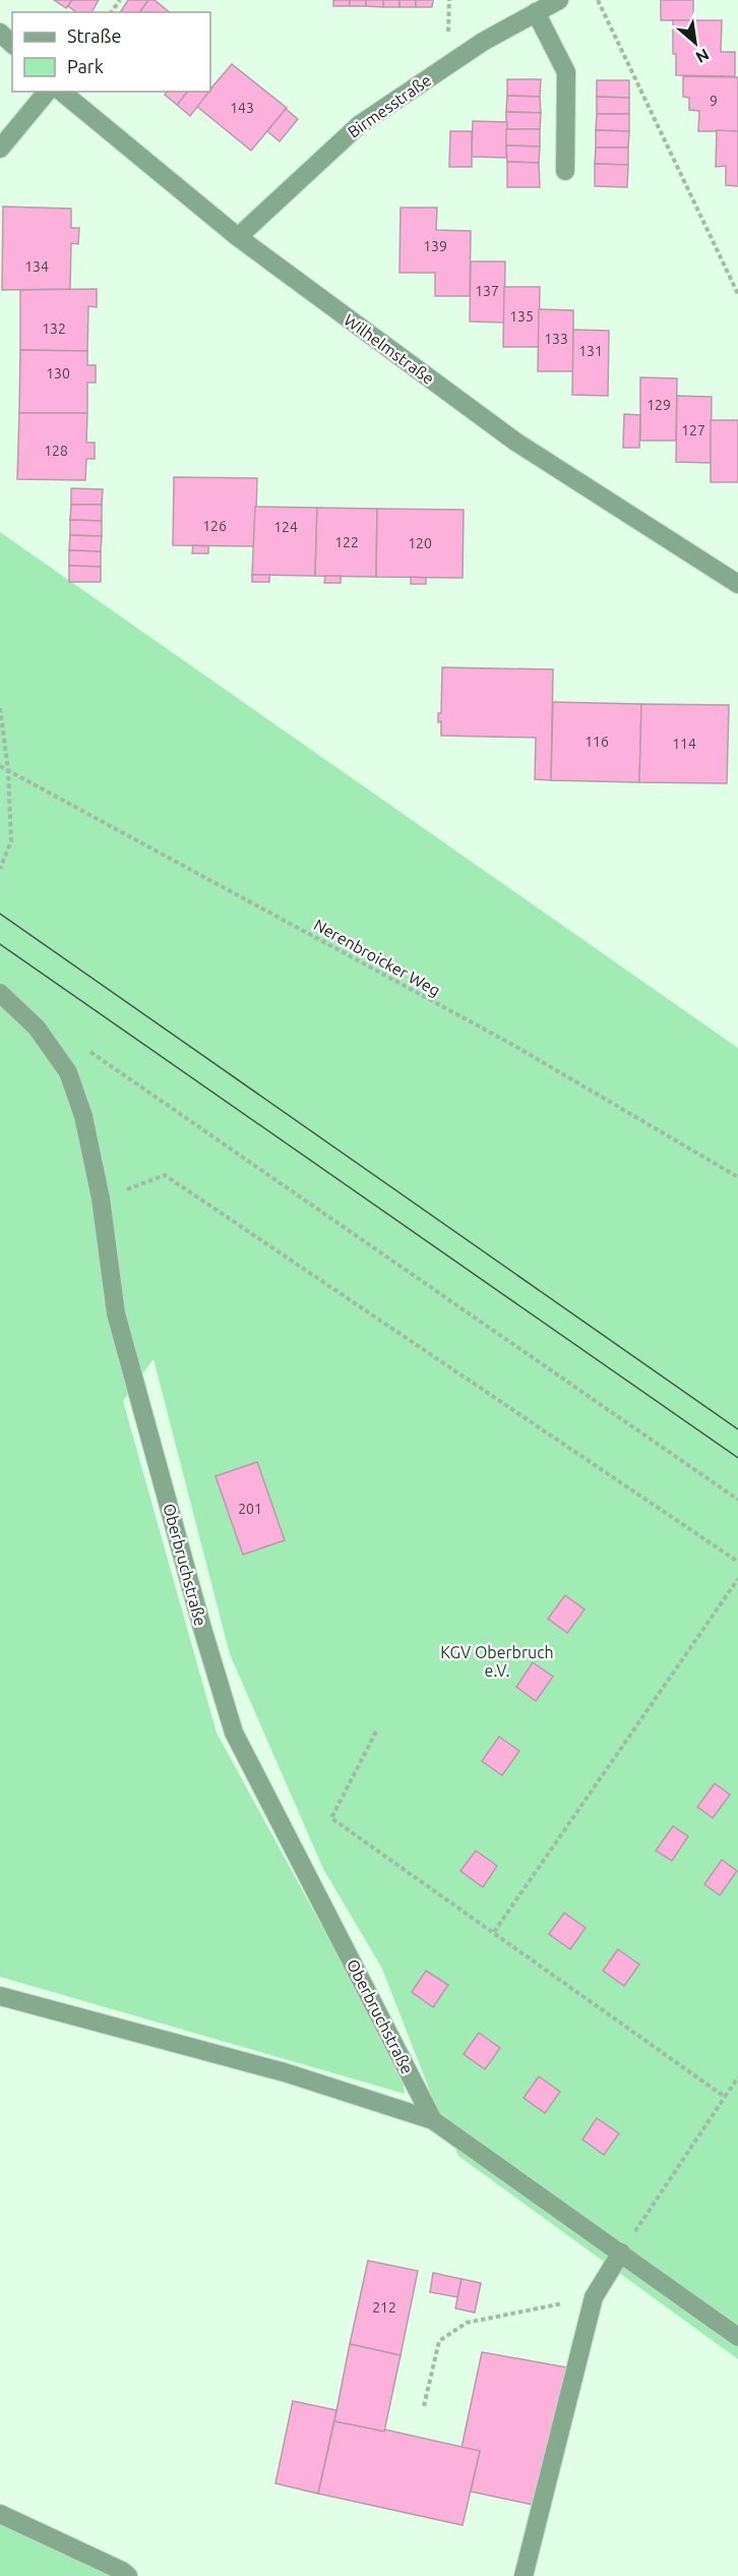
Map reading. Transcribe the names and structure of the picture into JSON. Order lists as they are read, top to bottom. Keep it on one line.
{"streets":{"street":["Birmesstraße","Wilhelmstraße","Oberbruchstraße"],"path":["Nerenbroicker Weg"]},"crossings":[["Birmesstraße","Wilhelmstraße"]],"parks":["KGV Oberbruch e.V."],"house_numbers":["9","143","139","134","137","135","132","133","131","130","129","127","128","126","124","122","120","116","114","201","212"],"legend":["Straße","Park"],"north":"bottom right"}
